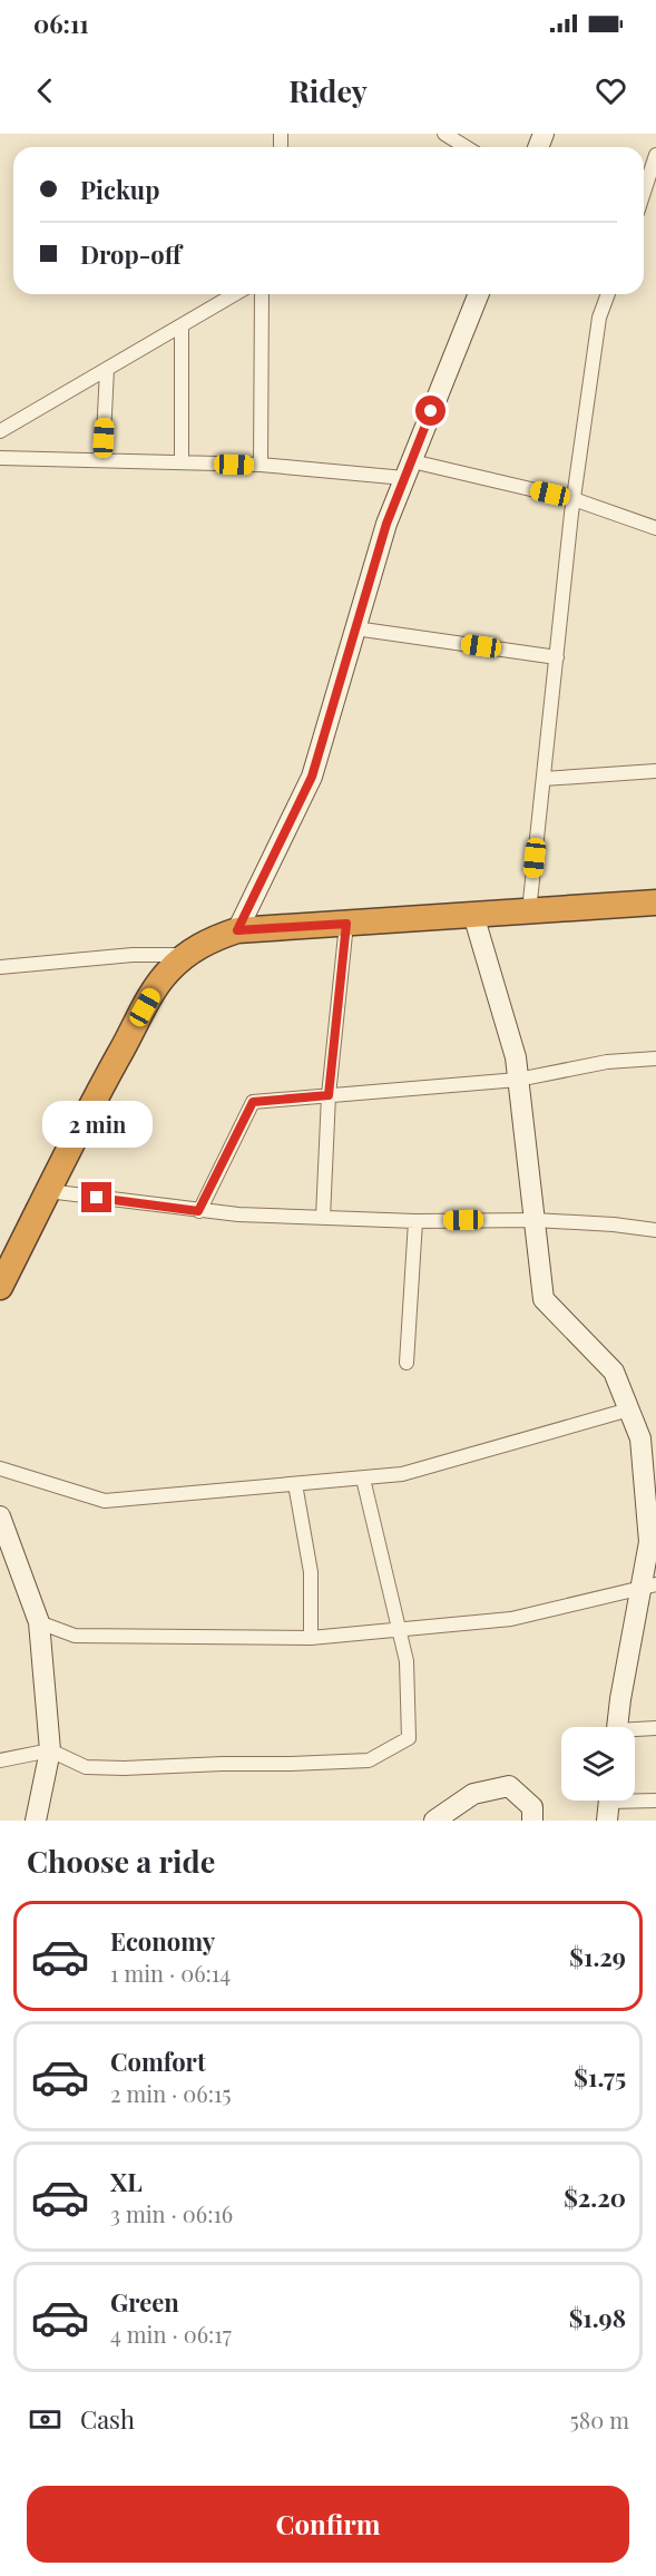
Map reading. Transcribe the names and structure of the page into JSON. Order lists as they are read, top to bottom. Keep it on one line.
{"page":{"status":"06:11","header":"Ridey","banner":["Pickup","Drop-off"],"bubble":"2 min","heading":"Choose a ride","list":[{"name":"Economy","note":"1 min · 06:14","value":"$1.29"},{"name":"Comfort","note":"2 min · 06:15","value":"$1.75"},{"name":"XL","note":"3 min · 06:16","value":"$2.20"},{"name":"Green","note":"4 min · 06:17","value":"$1.98"}],"pay":["Cash","580 m"],"buttons":"Confirm"}}
